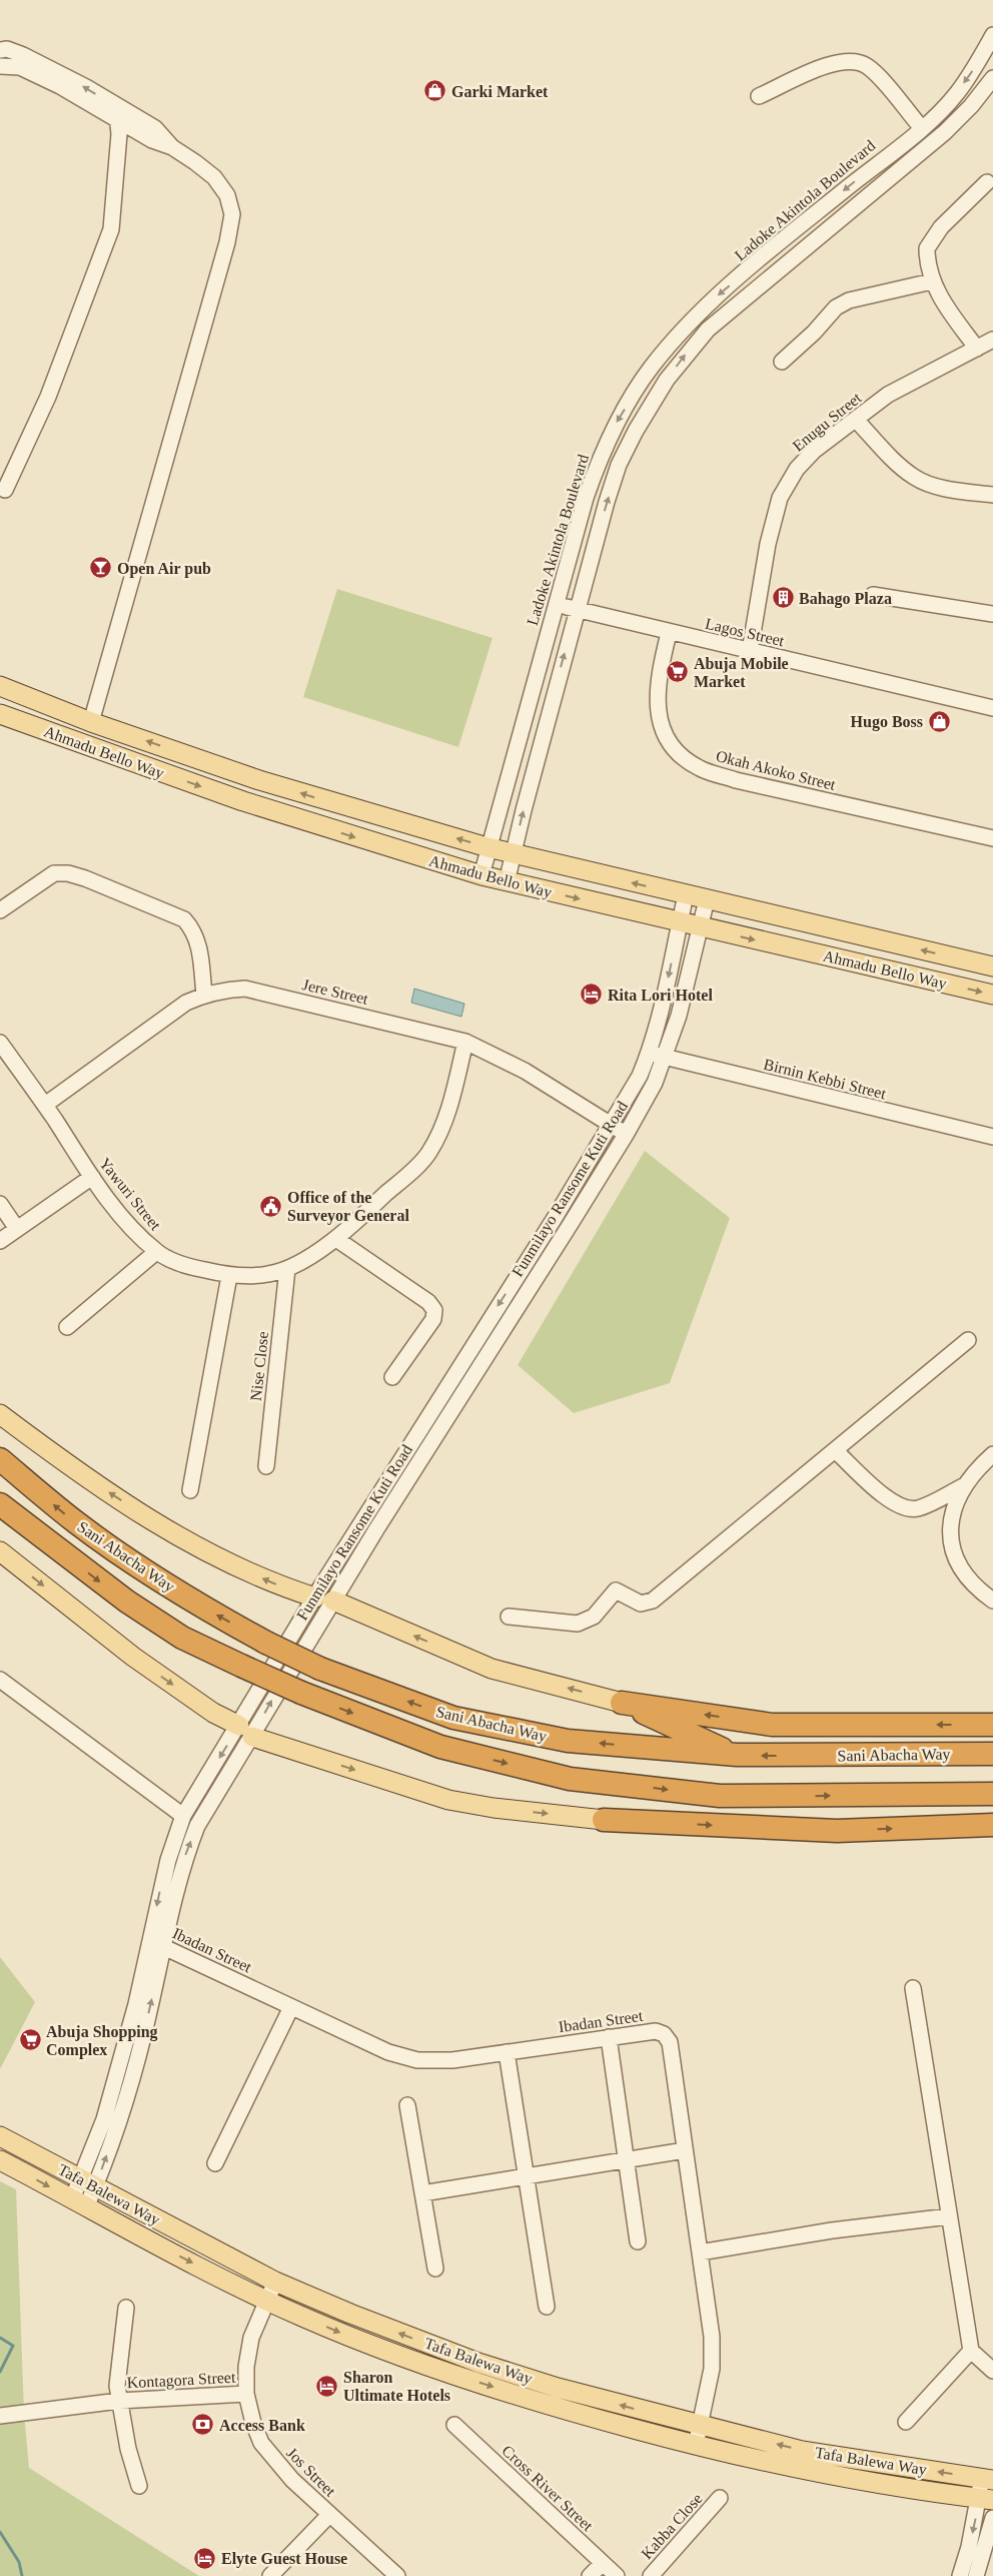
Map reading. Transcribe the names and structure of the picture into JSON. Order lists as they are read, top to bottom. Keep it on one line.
{"streets":{"highway":["Sani Abacha Way"],"main road":["Ahmadu Bello Way","Tafa Balewa Way"],"street":["Ladoke Akintola Boulevard","Enugu Street","Lagos Street","Okah Akoko Street","Jere Street","Birnin Kebbi Street","Funmilayo Ransome Kuti Road","Yawuri Street","Nise Close","Ibadan Street","Kontagora Street","Jos Street","Cross River Street","Kabba Close"]},"crossings":[["Ladoke Akintola Boulevard","Lagos Street"],["Ladoke Akintola Boulevard","Ahmadu Bello Way"],["Enugu Street","Lagos Street"],["Lagos Street","Okah Akoko Street"],["Ahmadu Bello Way","Funmilayo Ransome Kuti Road"],["Jere Street","Funmilayo Ransome Kuti Road"],["Jere Street","Yawuri Street"],["Birnin Kebbi Street","Funmilayo Ransome Kuti Road"],["Funmilayo Ransome Kuti Road","Ibadan Street"],["Funmilayo Ransome Kuti Road","Tafa Balewa Way"],["Yawuri Street","Nise Close"],["Ibadan Street","Tafa Balewa Way"],["Tafa Balewa Way","Jos Street"],["Kontagora Street","Jos Street"]],"places":{"shop":["Garki Market","Hugo Boss"],"bar":["Open Air pub"],"building":["Bahago Plaza"],"supermarket":["Abuja Mobile Market","Abuja Shopping Complex"],"hotel":["Rita Lori Hotel","Sharon Ultimate Hotels","Elyte Guest House"],"public building":["Office of the Surveyor General"],"bank":["Access Bank"]}}
